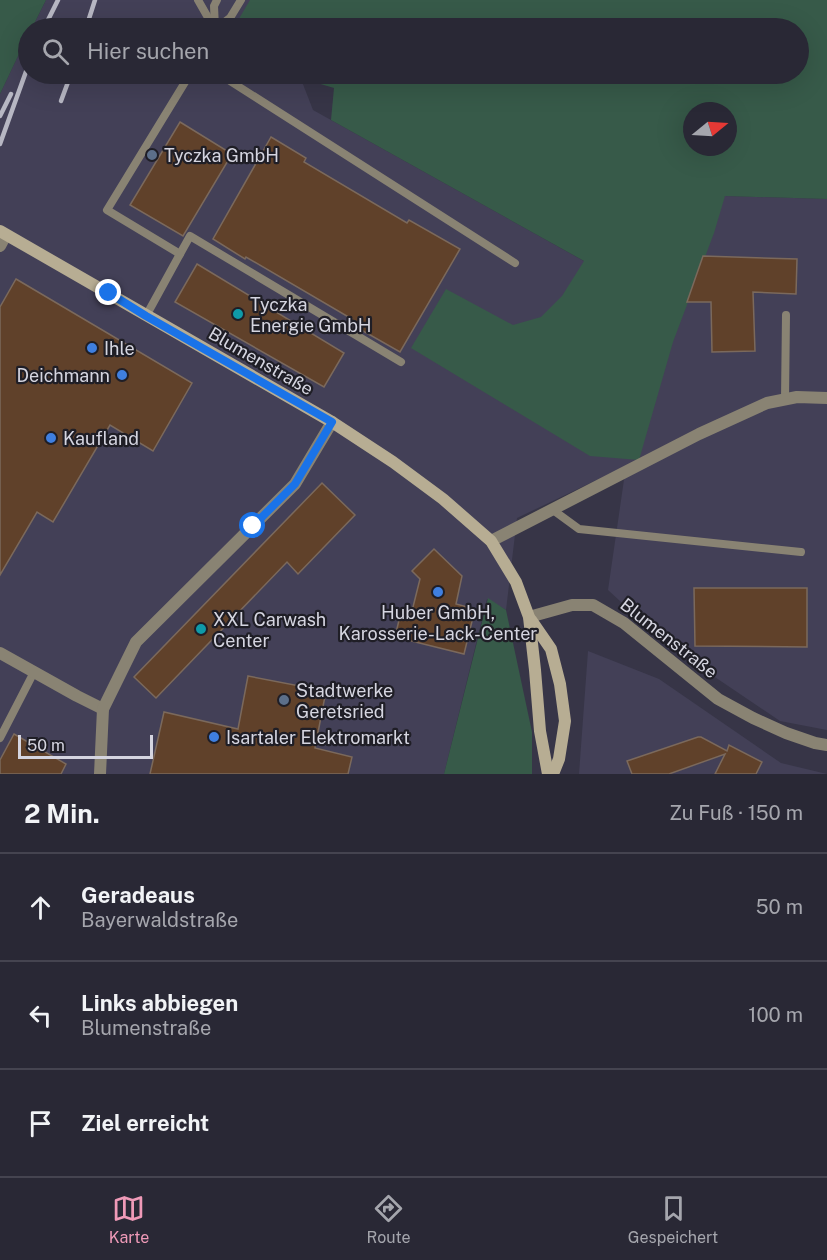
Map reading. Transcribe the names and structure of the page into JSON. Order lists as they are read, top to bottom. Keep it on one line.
{"streets":{"street":["Blumenstraße"]},"places":["Tyczka GmbH","Tyczka Energie GmbH","Ihle","Deichmann","Kaufland","Huber GmbH, Karosserie-Lack-Center","XXL Carwash Center","Stadtwerke Geretsried","Isartaler Elektromarkt"],"scale_bar":"50 m","north":"right","page":{"search":"Hier suchen","scale":"50 m","heading":["2 Min.","Zu Fuß · 150 m"],"list":[["Geradeaus","Bayerwaldstraße","50 m"],["Links abbiegen","Blumenstraße","100 m"],"Ziel erreicht"],"nav":["Karte","Route","Gespeichert"]}}
